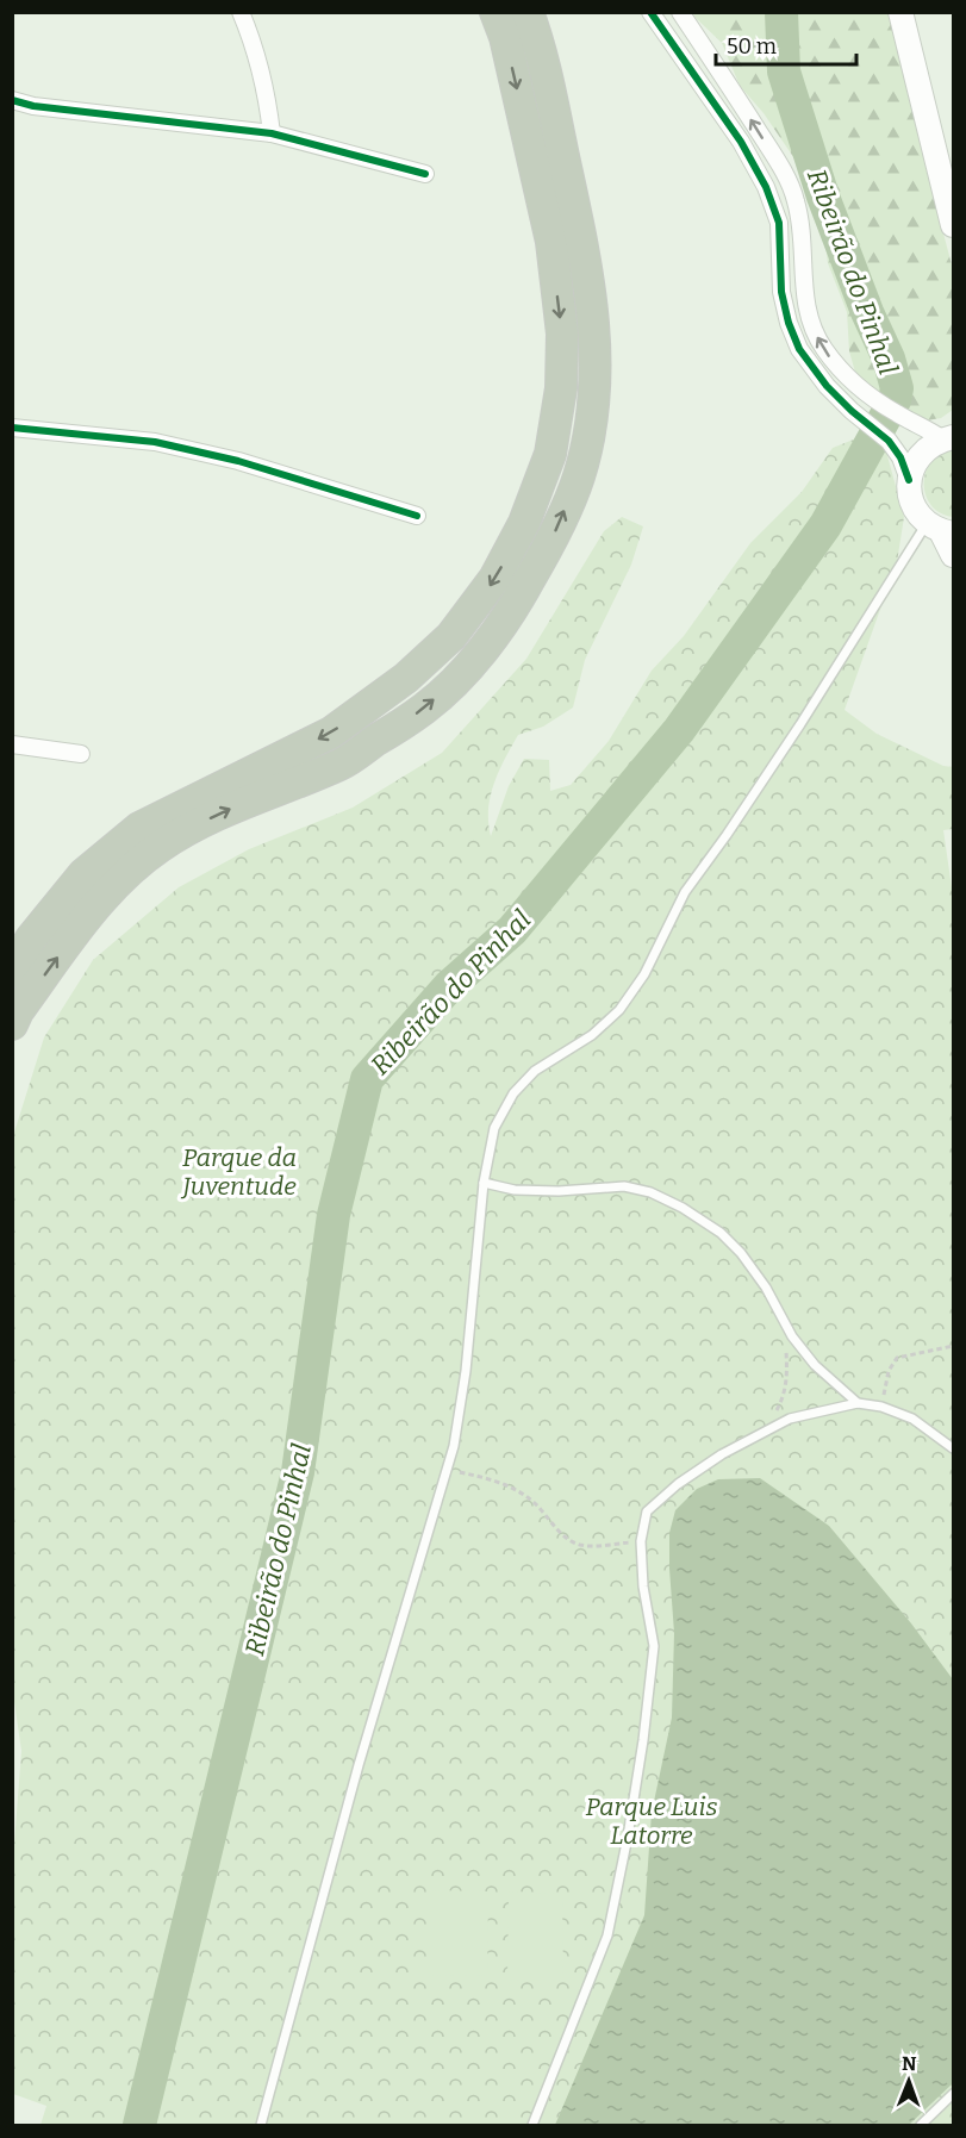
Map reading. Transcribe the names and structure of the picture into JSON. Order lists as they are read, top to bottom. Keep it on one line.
{"water":["Ribeirão do Pinhal"],"parks":["Parque da Juventude","Parque Luis Latorre"],"scale_bar":"50 m","north":"top"}
